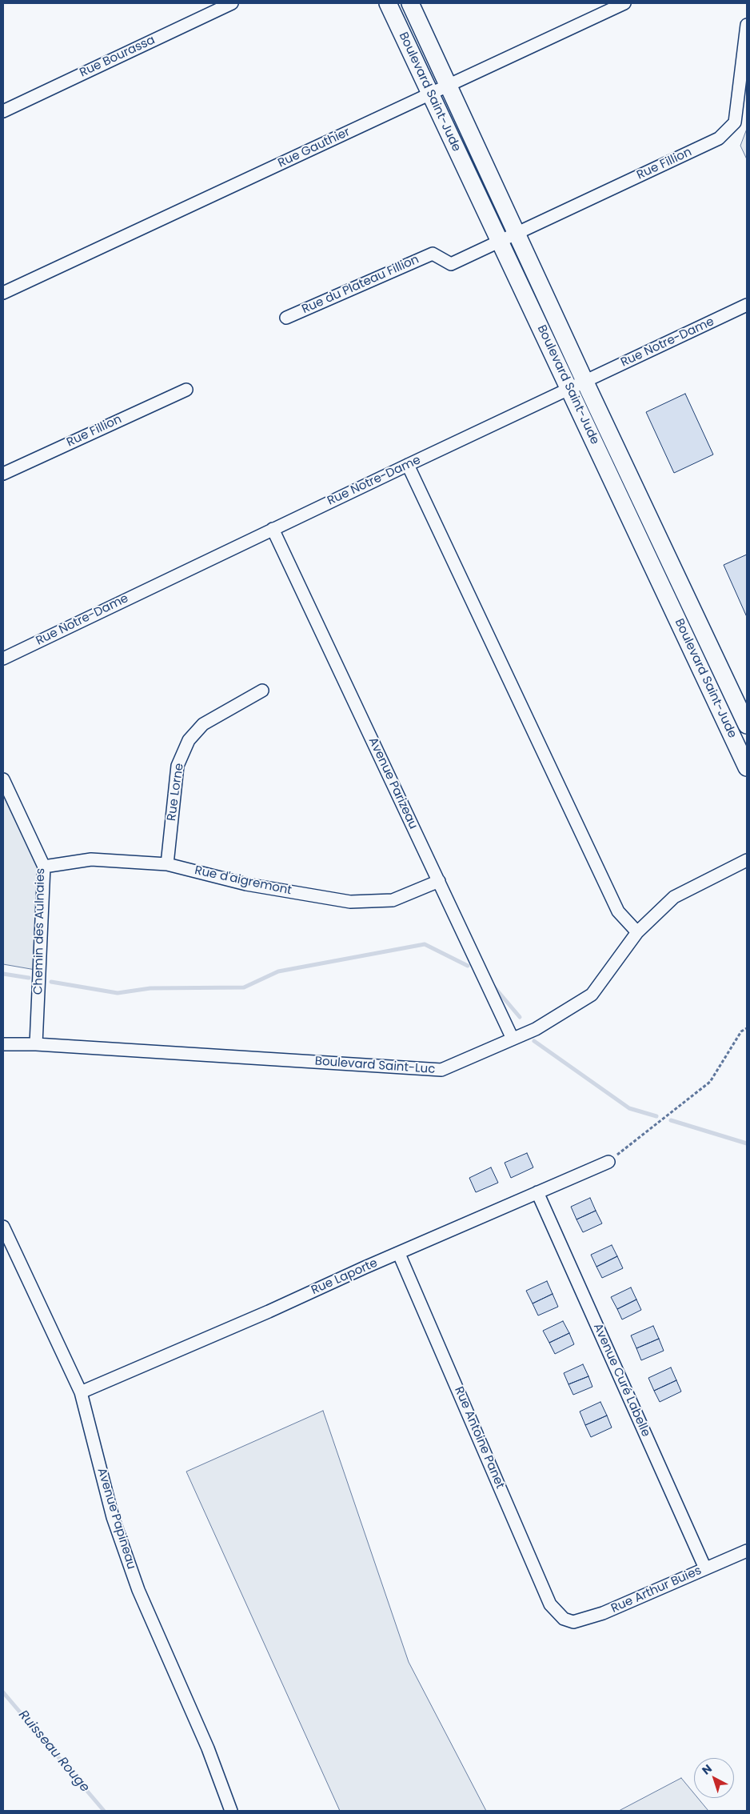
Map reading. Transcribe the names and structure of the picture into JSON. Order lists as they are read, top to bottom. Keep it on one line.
{"streets":{"street":["Rue Bourassa","Boulevard Saint-Jude","Rue Gauthier","Rue Fillion","Rue du Plateau Fillion","Rue Notre-Dame","Avenue Parizeau","Rue Lorne","Rue d'aigremont","Chemin des Aulnaies","Boulevard Saint-Luc","Rue Laporte","Avenue Curé Labelle","Rue Antoine Panet","Avenue Papineau","Rue Arthur Buies"]},"crossings":[["Boulevard Saint-Jude","Rue Gauthier"],["Boulevard Saint-Jude","Rue Fillion"],["Boulevard Saint-Jude","Rue du Plateau Fillion"],["Boulevard Saint-Jude","Rue Notre-Dame"],["Rue Fillion","Rue du Plateau Fillion"],["Rue Notre-Dame","Avenue Parizeau"],["Avenue Parizeau","Rue d'aigremont"],["Avenue Parizeau","Boulevard Saint-Luc"],["Rue Lorne","Rue d'aigremont"],["Rue d'aigremont","Chemin des Aulnaies"],["Chemin des Aulnaies","Boulevard Saint-Luc"],["Rue Laporte","Avenue Curé Labelle"],["Rue Laporte","Rue Antoine Panet"],["Rue Laporte","Avenue Papineau"],["Avenue Curé Labelle","Rue Arthur Buies"],["Rue Antoine Panet","Rue Arthur Buies"]],"water":["Ruisseau Rouge"],"north":"top left"}
